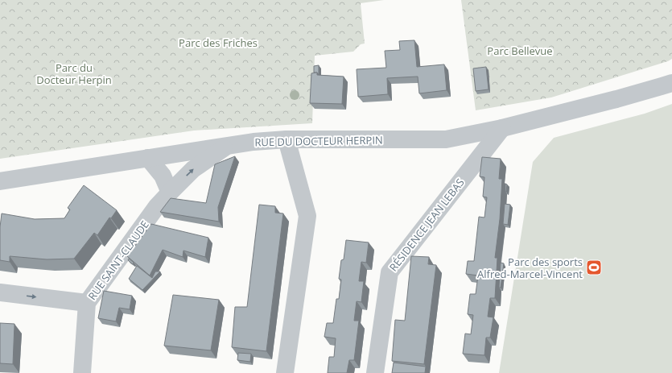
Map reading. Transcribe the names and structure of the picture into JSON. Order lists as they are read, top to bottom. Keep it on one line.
{"streets":{"street":["RUE DU DOCTEUR HERPIN","RÉSIDENCE JEAN LEBAS","RUE SAINT-CLAUDE"]},"crossings":[["RUE DU DOCTEUR HERPIN","RÉSIDENCE JEAN LEBAS"],["RUE DU DOCTEUR HERPIN","RUE SAINT-CLAUDE"]],"parks":["Parc des Friches","Parc Bellevue","Parc du Docteur Herpin"],"places":{"sports":["Parc des sports Alfred-Marcel-Vincent"]}}
